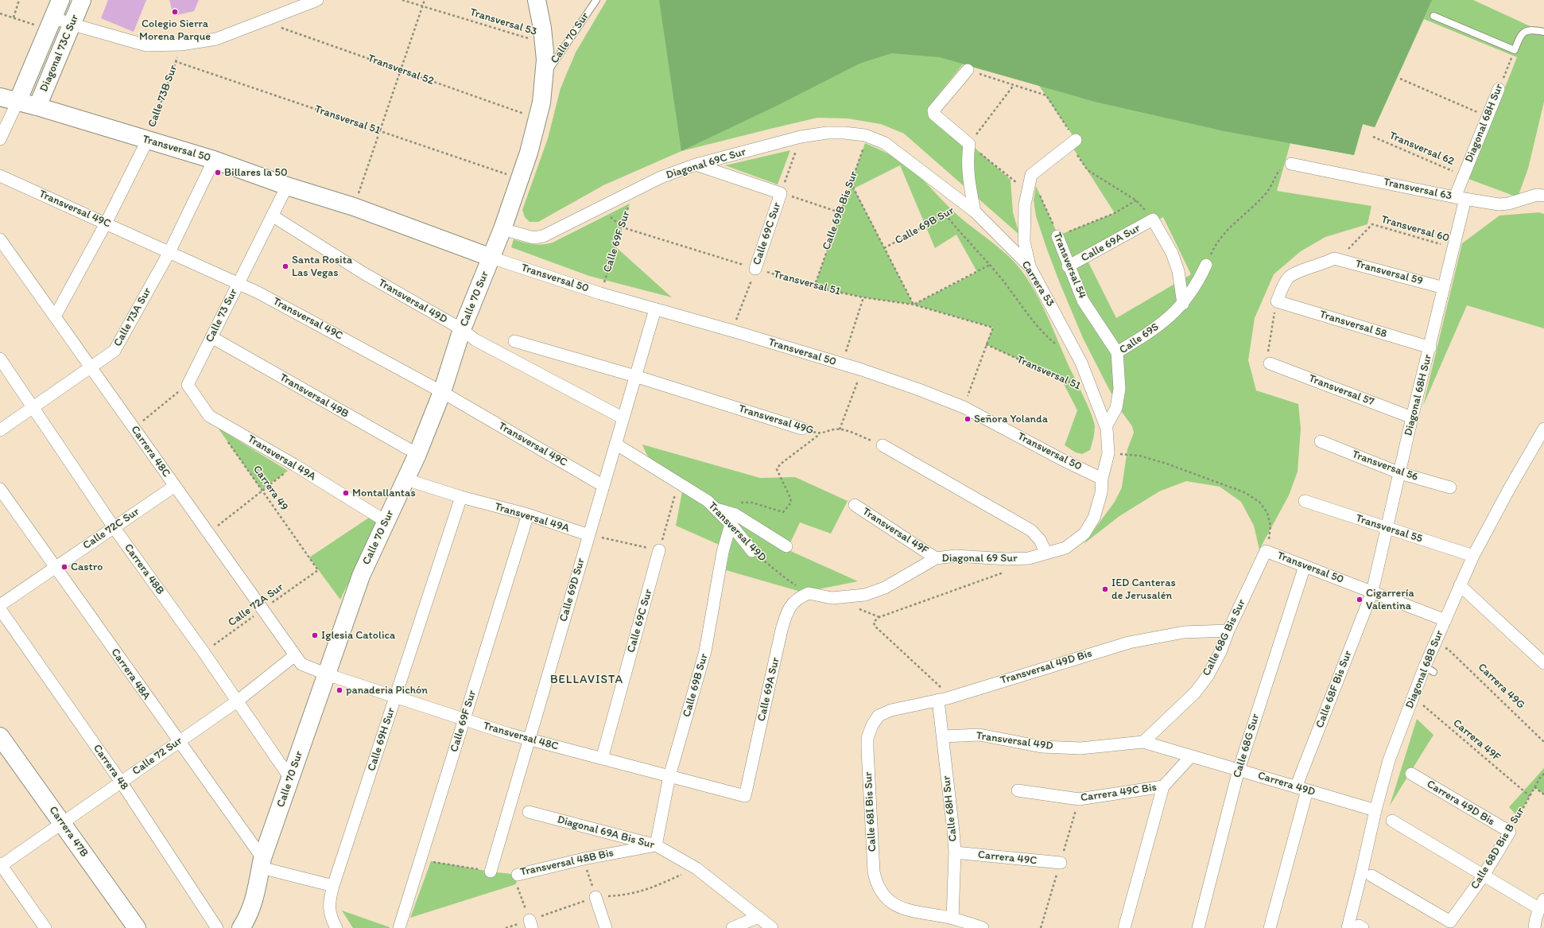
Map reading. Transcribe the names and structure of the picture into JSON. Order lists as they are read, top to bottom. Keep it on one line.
{"streets":{"street":["Calle 70 Sur","Diagonal 73C Sur","Calle 73B Sur","Diagonal 68H Sur","Transversal 50","Diagonal 69C Sur","Transversal 63","Transversal 49C","Calle 69B Sur","Calle 69C Sur","Calle 69F Sur","Calle 69A Sur","Transversal 54","Transversal 59","Carrera 53","Transversal 49D","Calle 73 Sur","Calle 73A Sur","Transversal 58","Calle 69S","Transversal 57","Transversal 49B","Transversal 49G","Carrera 48C","Transversal 49A","Transversal 56","Calle 72C Sur","Transversal 55","Transversal 49F","Diagonal 69 Sur","Carrera 48B","Calle 69D Sur","Calle 68G Bis Sur","Transversal 49D Bis","Diagonal 68B Sur","Carrera 48A","Calle 68F Bis Sur","Transversal 48C","Calle 69H Sur","Calle 68G Sur","Calle 72 Sur","Carrera 48","Carrera 49D","Carrera 49C Bis","Carrera 49D Bis","Calle 68H Sur","Calle 68I Bis Sur","Carrera 47B","Diagonal 69A Bis Sur","Calle 68D Bis B Sur","Carrera 49C","Transversal 48B Bis"],"path":["Transversal 53","Transversal 52","Transversal 51","Transversal 62","Calle 69B Bis Sur","Transversal 60","Carrera 49","Calle 72A Sur","Carrera 49G","Carrera 49F"]},"crossings":[["Transversal 53","Calle 70 Sur"],["Calle 70 Sur","Transversal 52"],["Calle 70 Sur","Transversal 51"],["Calle 70 Sur","Transversal 50"],["Calle 70 Sur","Diagonal 69C Sur"],["Calle 70 Sur","Transversal 49C"],["Calle 70 Sur","Transversal 49D"],["Calle 70 Sur","Transversal 49B"],["Calle 70 Sur","Transversal 49A"],["Calle 70 Sur","Carrera 48B"],["Calle 70 Sur","Carrera 48A"],["Calle 70 Sur","Transversal 48C"],["Diagonal 73C Sur","Transversal 50"],["Calle 73B Sur","Transversal 51"],["Calle 73B Sur","Transversal 50"],["Calle 73B Sur","Transversal 49C"],["Calle 73B Sur","Carrera 48C"],["Transversal 51","Calle 69B Bis Sur"],["Transversal 51","Calle 69C Sur"],["Transversal 51","Calle 69F Sur"],["Transversal 51","Carrera 53"],["Diagonal 68H Sur","Transversal 50"],["Diagonal 68H Sur","Transversal 62"],["Diagonal 68H Sur","Transversal 63"],["Diagonal 68H Sur","Transversal 60"],["Diagonal 68H Sur","Transversal 59"],["Diagonal 68H Sur","Transversal 58"],["Diagonal 68H Sur","Transversal 57"],["Diagonal 68H Sur","Transversal 56"],["Diagonal 68H Sur","Transversal 55"],["Diagonal 68H Sur","Calle 68F Bis Sur"],["Transversal 50","Calle 69C Sur"],["Transversal 50","Calle 69F Sur"],["Transversal 50","Carrera 53"],["Transversal 50","Calle 73 Sur"],["Transversal 50","Calle 73A Sur"],["Transversal 50","Calle 69D Sur"],["Transversal 50","Calle 68G Bis Sur"],["Transversal 50","Diagonal 68B Sur"],["Transversal 50","Calle 68F Bis Sur"],["Transversal 50","Calle 68G Sur"],["Diagonal 69C Sur","Calle 69B Bis Sur"],["Diagonal 69C Sur","Calle 69C Sur"],["Diagonal 69C Sur","Calle 69F Sur"],["Diagonal 69C Sur","Carrera 53"],["Transversal 49C","Calle 73 Sur"],["Transversal 49C","Calle 73A Sur"],["Transversal 49C","Calle 69D Sur"],["Calle 69B Bis Sur","Carrera 53"],["Calle 69B Sur","Carrera 53"],["Calle 69B Sur","Transversal 49D"],["Calle 69B Sur","Transversal 48C"],["Calle 69B Sur","Diagonal 69A Bis Sur"],["Calle 69B Sur","Transversal 48B Bis"],["Transversal 60","Transversal 59"],["Calle 69C Sur","Transversal 48C"],["Calle 69F Sur","Transversal 49A"],["Calle 69F Sur","Transversal 48C"],["Calle 69A Sur","Transversal 54"],["Calle 69A Sur","Transversal 49D"],["Calle 69A Sur","Diagonal 69 Sur"],["Calle 69A Sur","Transversal 48C"],["Transversal 54","Calle 69S"],["Carrera 53","Calle 69S"],["Transversal 49D","Calle 73 Sur"],["Transversal 49D","Diagonal 69 Sur"],["Transversal 49D","Calle 69D Sur"],["Transversal 49D","Calle 68G Bis Sur"],["Transversal 49D","Carrera 49D"],["Transversal 49D","Calle 68H Sur"],["Calle 73 Sur","Transversal 49B"],["Calle 73 Sur","Transversal 49A"],["Calle 73A Sur","Carrera 48C"],["Calle 73A Sur","Carrera 48B"],["Transversal 49G","Calle 69D Sur"],["Carrera 48C","Calle 72C Sur"],["Carrera 48C","Calle 72A Sur"],["Carrera 48C","Transversal 48C"],["Carrera 48C","Calle 72 Sur"],["Transversal 49A","Calle 69D Sur"],["Transversal 49A","Calle 69H Sur"],["Carrera 49","Calle 72A Sur"],["Calle 72C Sur","Carrera 48B"],["Calle 72C Sur","Carrera 48A"],["Transversal 55","Diagonal 68B Sur"],["Transversal 49F","Diagonal 69 Sur"],["Carrera 48B","Calle 72A Sur"],["Carrera 48B","Calle 72 Sur"],["Calle 69D Sur","Transversal 48C"],["Calle 68G Bis Sur","Transversal 49D Bis"],["Calle 68G Bis Sur","Carrera 49D"],["Transversal 49D Bis","Calle 68H Sur"],["Transversal 49D Bis","Calle 68I Bis Sur"],["Diagonal 68B Sur","Carrera 49F"],["Diagonal 68B Sur","Carrera 49D"],["Carrera 48A","Calle 72 Sur"],["Calle 68F Bis Sur","Carrera 49D"],["Transversal 48C","Calle 69H Sur"],["Transversal 48C","Calle 72 Sur"],["Carrera 49F","Calle 68D Bis B Sur"],["Calle 68G Sur","Carrera 49D"],["Calle 72 Sur","Carrera 48"],["Calle 72 Sur","Carrera 47B"],["Carrera 49D Bis","Calle 68D Bis B Sur"],["Calle 68H Sur","Calle 68I Bis Sur"],["Calle 68H Sur","Carrera 49C"],["Diagonal 69A Bis Sur","Transversal 48B Bis"]],"districts":["BELLAVISTA"],"places":["Colegio Sierra Morena Parque","Billares la 50","Santa Rosita Las Vegas","Señora Yolanda","Montallantas","Castro","IED Canteras de Jerusalén","Cigarrería Valentina","Iglesia Catolica","panaderia Pichón"]}
